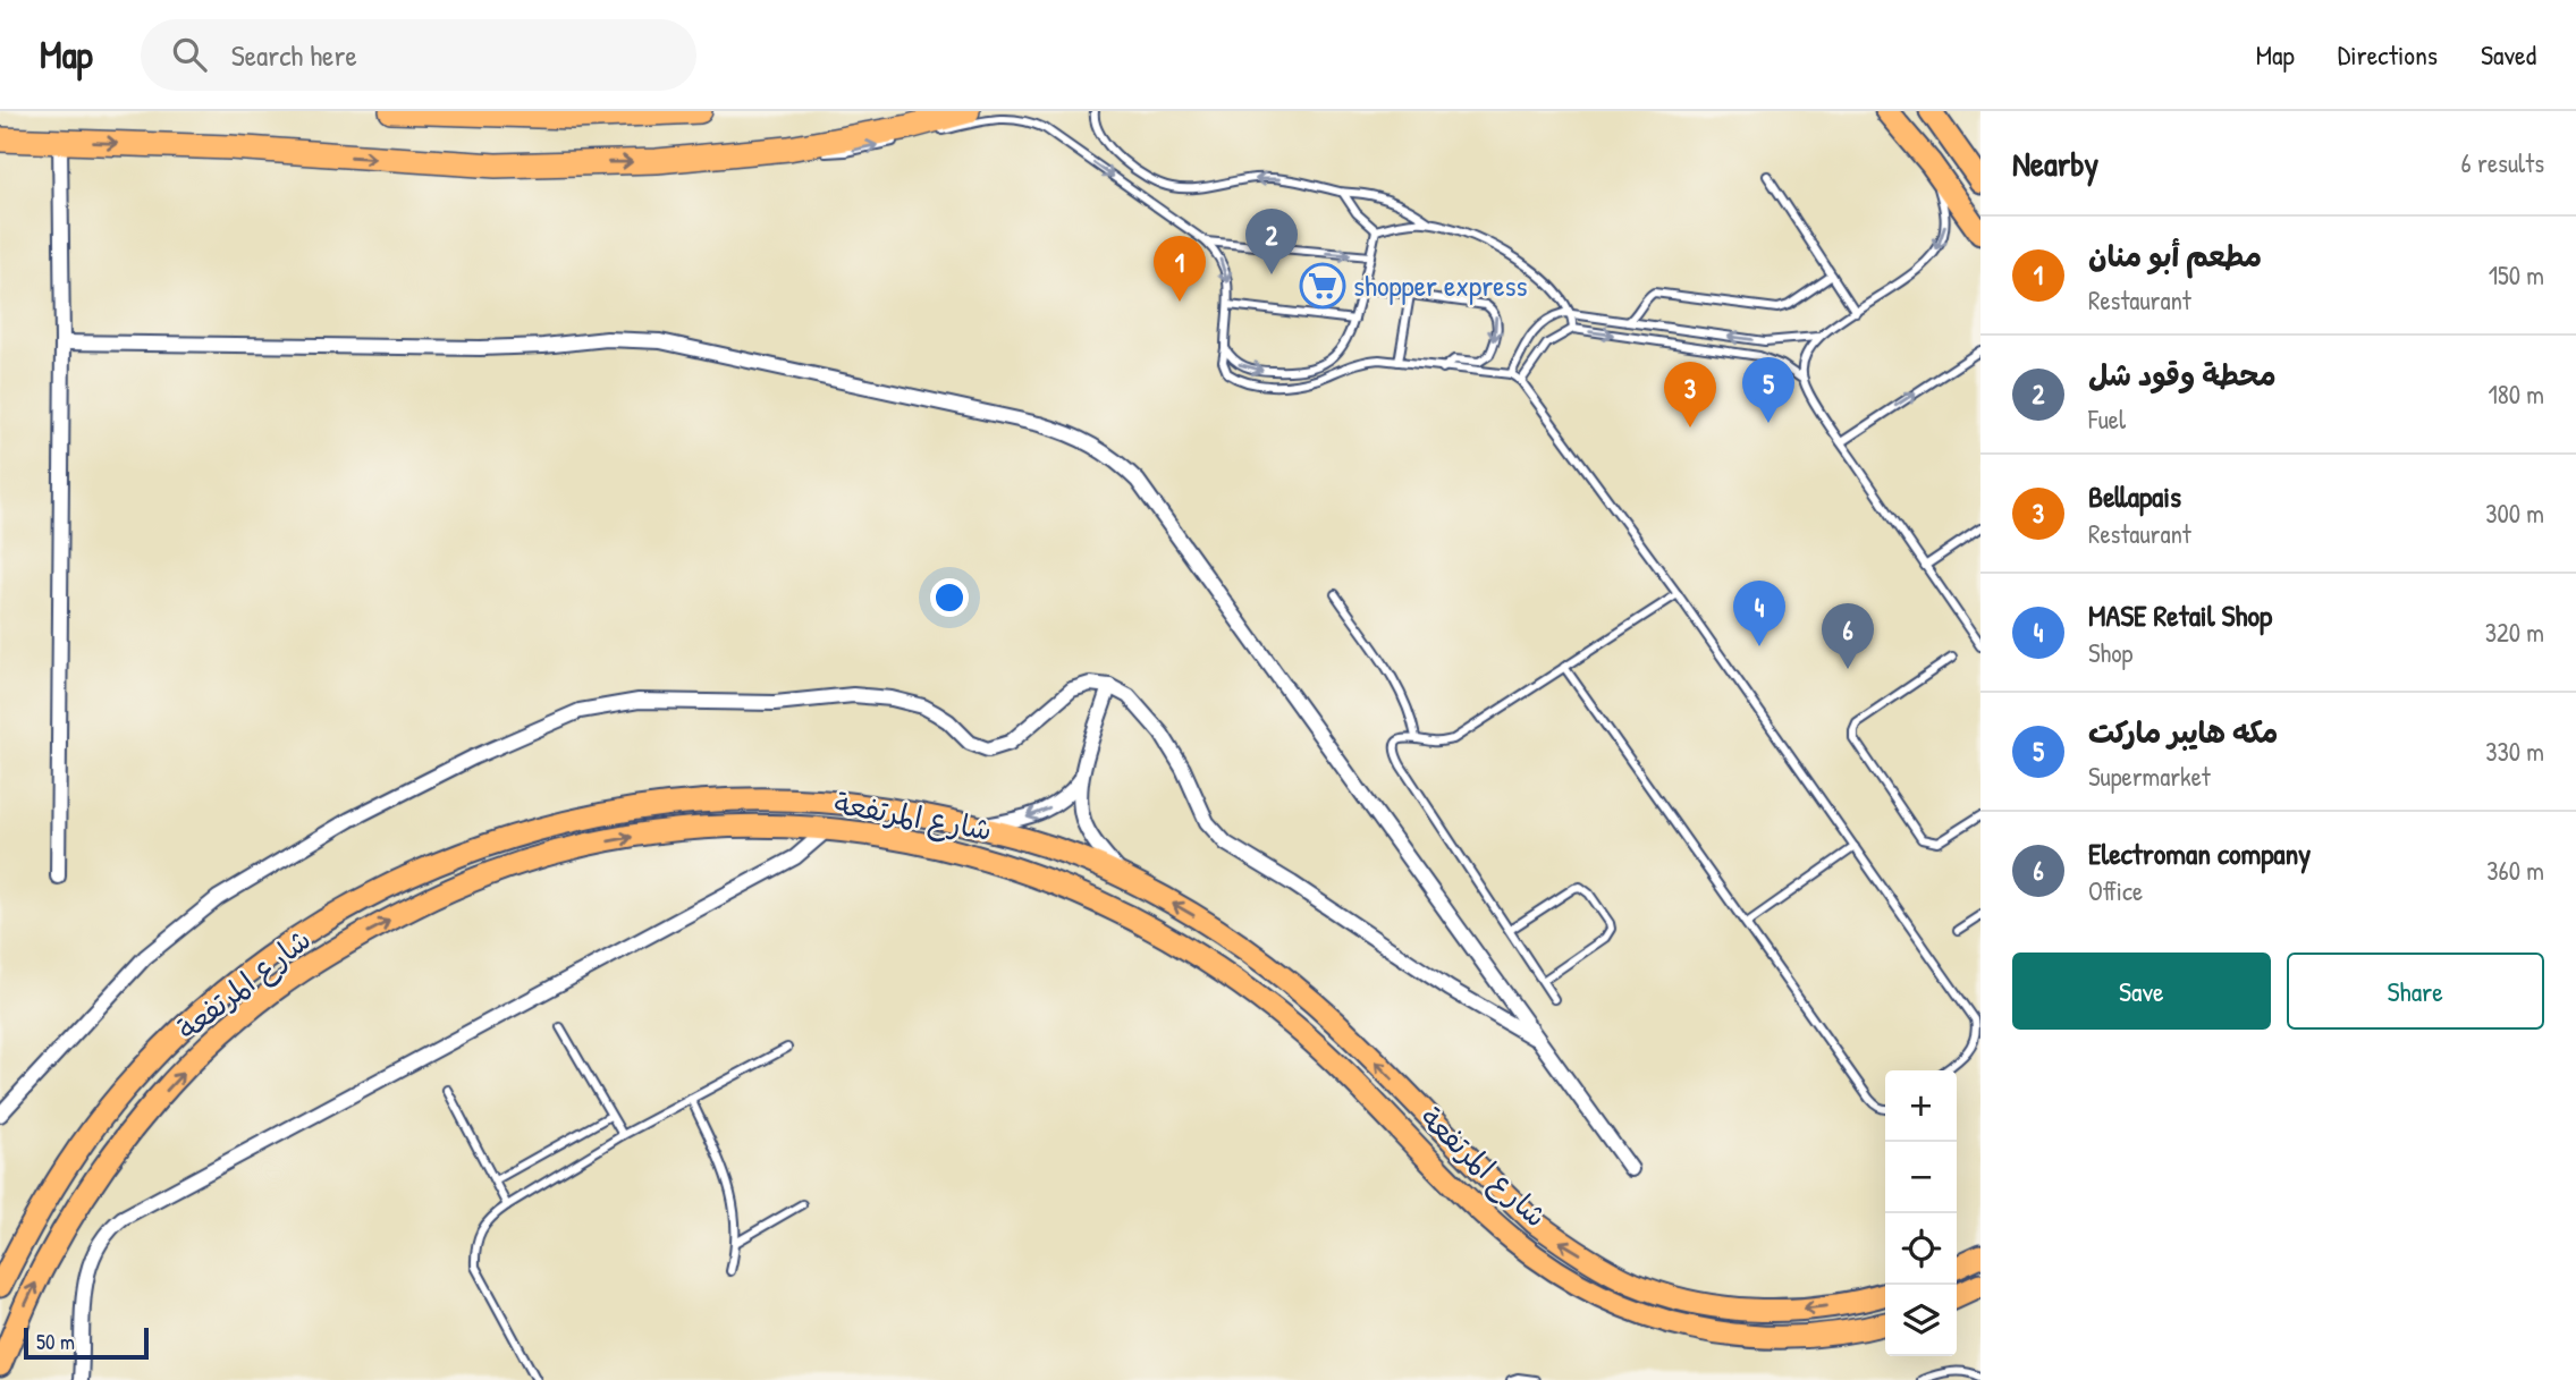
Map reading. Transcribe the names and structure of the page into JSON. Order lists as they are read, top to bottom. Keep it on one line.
{"streets":{"main road":["شارع المرتفعة"]},"places":{"supermarket":["shopper express"]},"scale_bar":"50 m","page":{"header":"Map","search":"Search here","nav":["Map","Directions","Saved"],"heading":["Nearby","6 results"],"pins":["2","1","5","3","4","6"],"list":[{"mark":"1","name":"مطعم أبو منان","note":"Restaurant","value":"150 m"},{"mark":"2","name":"محطة وقود شل","note":"Fuel","value":"180 m"},{"mark":"3","name":"Bellapais","note":"Restaurant","value":"300 m"},{"mark":"4","name":"MASE Retail Shop","note":"Shop","value":"320 m"},{"mark":"5","name":"مكه هايبر ماركت","note":"Supermarket","value":"330 m"},{"mark":"6","name":"Electroman company","note":"Office","value":"360 m"}],"buttons":["Save","Share"],"map_buttons":["+","−"],"scale":"50 m"}}
